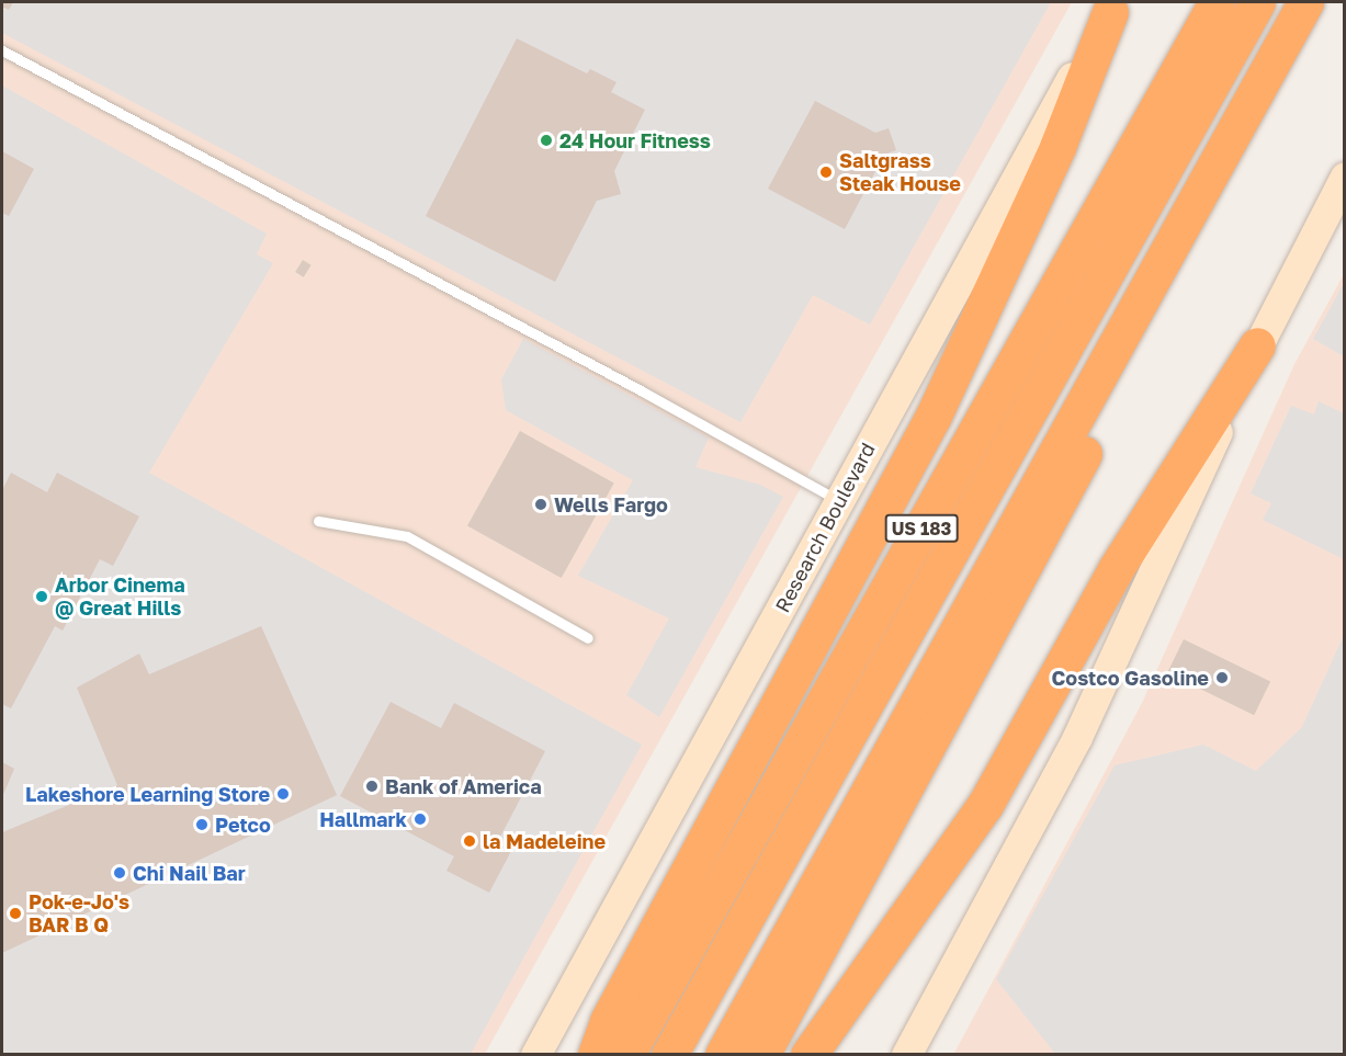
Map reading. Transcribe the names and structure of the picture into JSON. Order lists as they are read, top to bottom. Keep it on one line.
{"streets":{"highway":["US 183"],"main road":["Research Boulevard"]},"places":["24 Hour Fitness","Saltgrass Steak House","Wells Fargo","Arbor Cinema @ Great Hills","Costco Gasoline","Bank of America","Lakeshore Learning Store","Hallmark","Petco","la Madeleine","Chi Nail Bar","Pok-e-Jo's BAR B Q"]}
